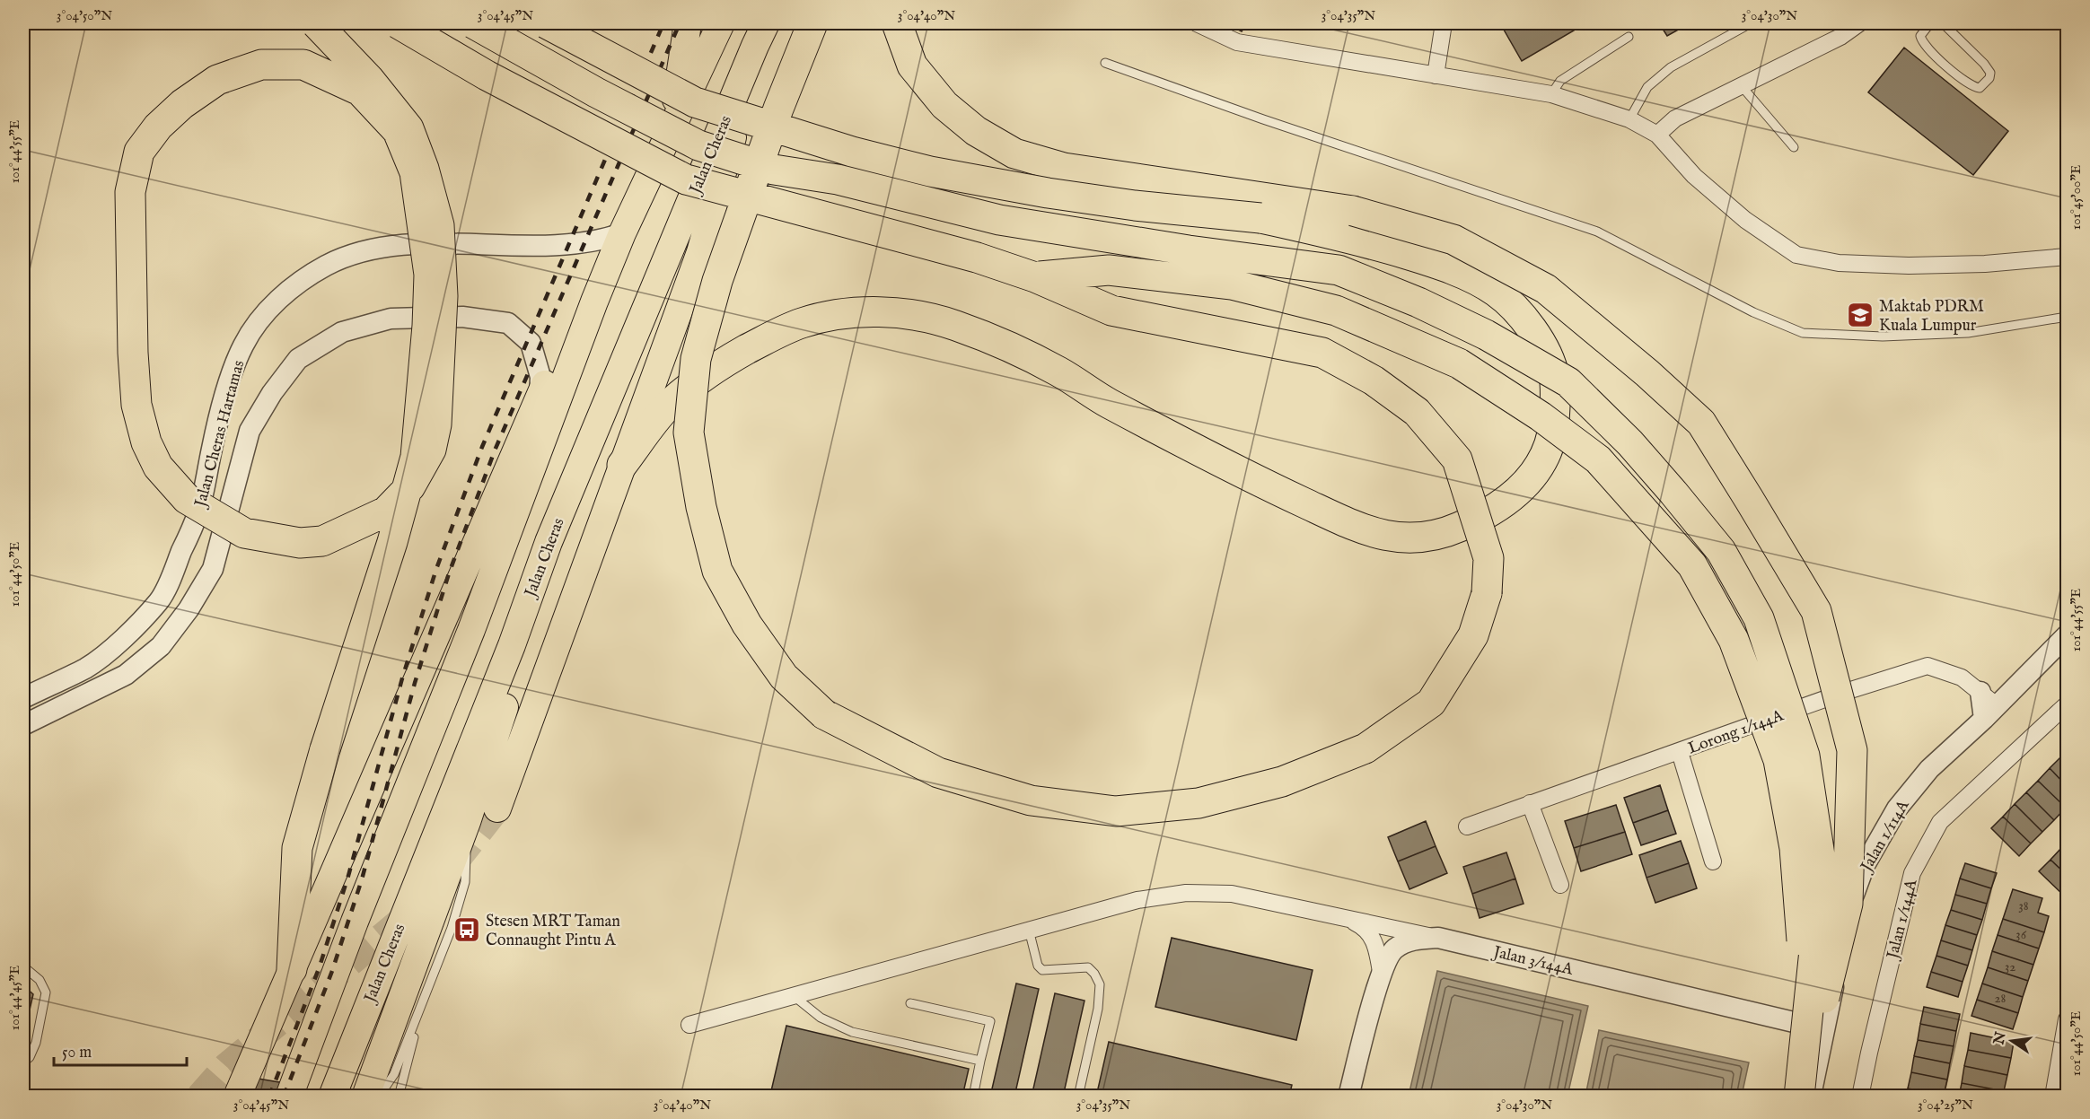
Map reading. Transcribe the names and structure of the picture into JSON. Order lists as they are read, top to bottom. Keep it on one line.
{"streets":{"highway":["Jalan Cheras"],"street":["Jalan Cheras Hartamas","Lorong 1/144A","Jalan 1/114A","Jalan 1/144A","Jalan 3/144A"]},"crossings":[["Jalan 1/114A","Jalan 3/144A"]],"places":{"school or university":["Maktab PDRM Kuala Lumpur"],"bus stop":["Stesen MRT Taman Connaught Pintu A"]},"house_numbers":["38","36","32","28"],"scale_bar":"50 m","north":"left","coordinates":["3°04'50\"N","3°04'45\"N","3°04'40\"N","3°04'35\"N","3°04'30\"N","101°44'55\"E","101°45'00\"E","101°44'50\"E","101°44'45\"E","3°04'25\"N"]}
